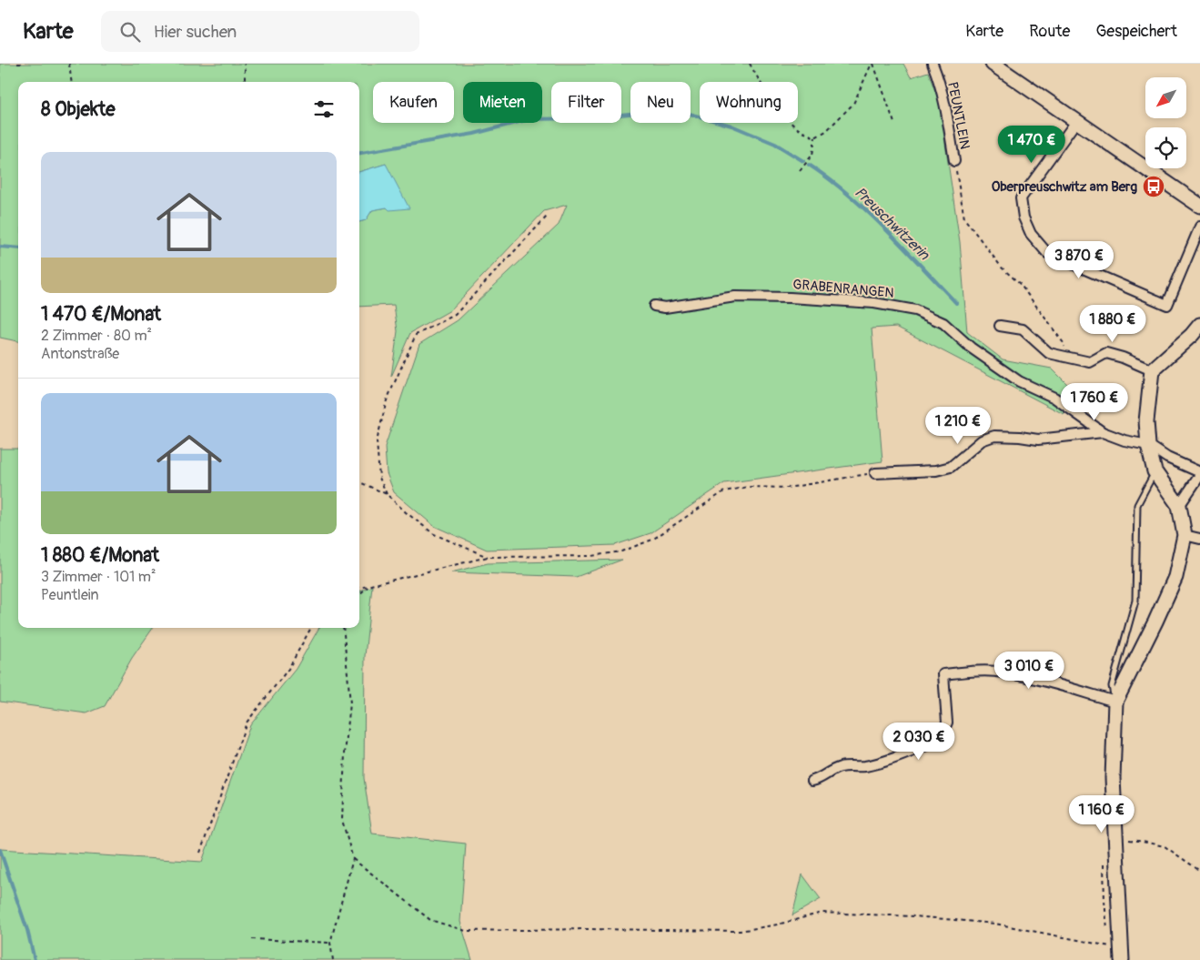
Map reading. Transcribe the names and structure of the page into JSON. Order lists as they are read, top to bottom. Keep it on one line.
{"streets":{"street":["PEUNTLEIN","GRABENRANGEN"]},"water":["Preuschwitzerin"],"places":{"bus stop":["Oberpreuschwitz am Berg"]},"north":"bottom left","page":{"header":"Karte","search":"Hier suchen","nav":["Karte","Route","Gespeichert"],"chip":["Kaufen","Mieten","Filter","Neu","Wohnung"],"heading":"8 Objekte","price":["1 470 €","3 870 €","1 880 €","1 760 €","1 210 €","3 010 €","2 030 €","1 160 €"],"list":[{"name":"1 470 €/Monat","note":"2 Zimmer · 80 m² · Antonstraße"},{"name":"1 880 €/Monat","note":"3 Zimmer · 101 m² · Peuntlein"}]}}
